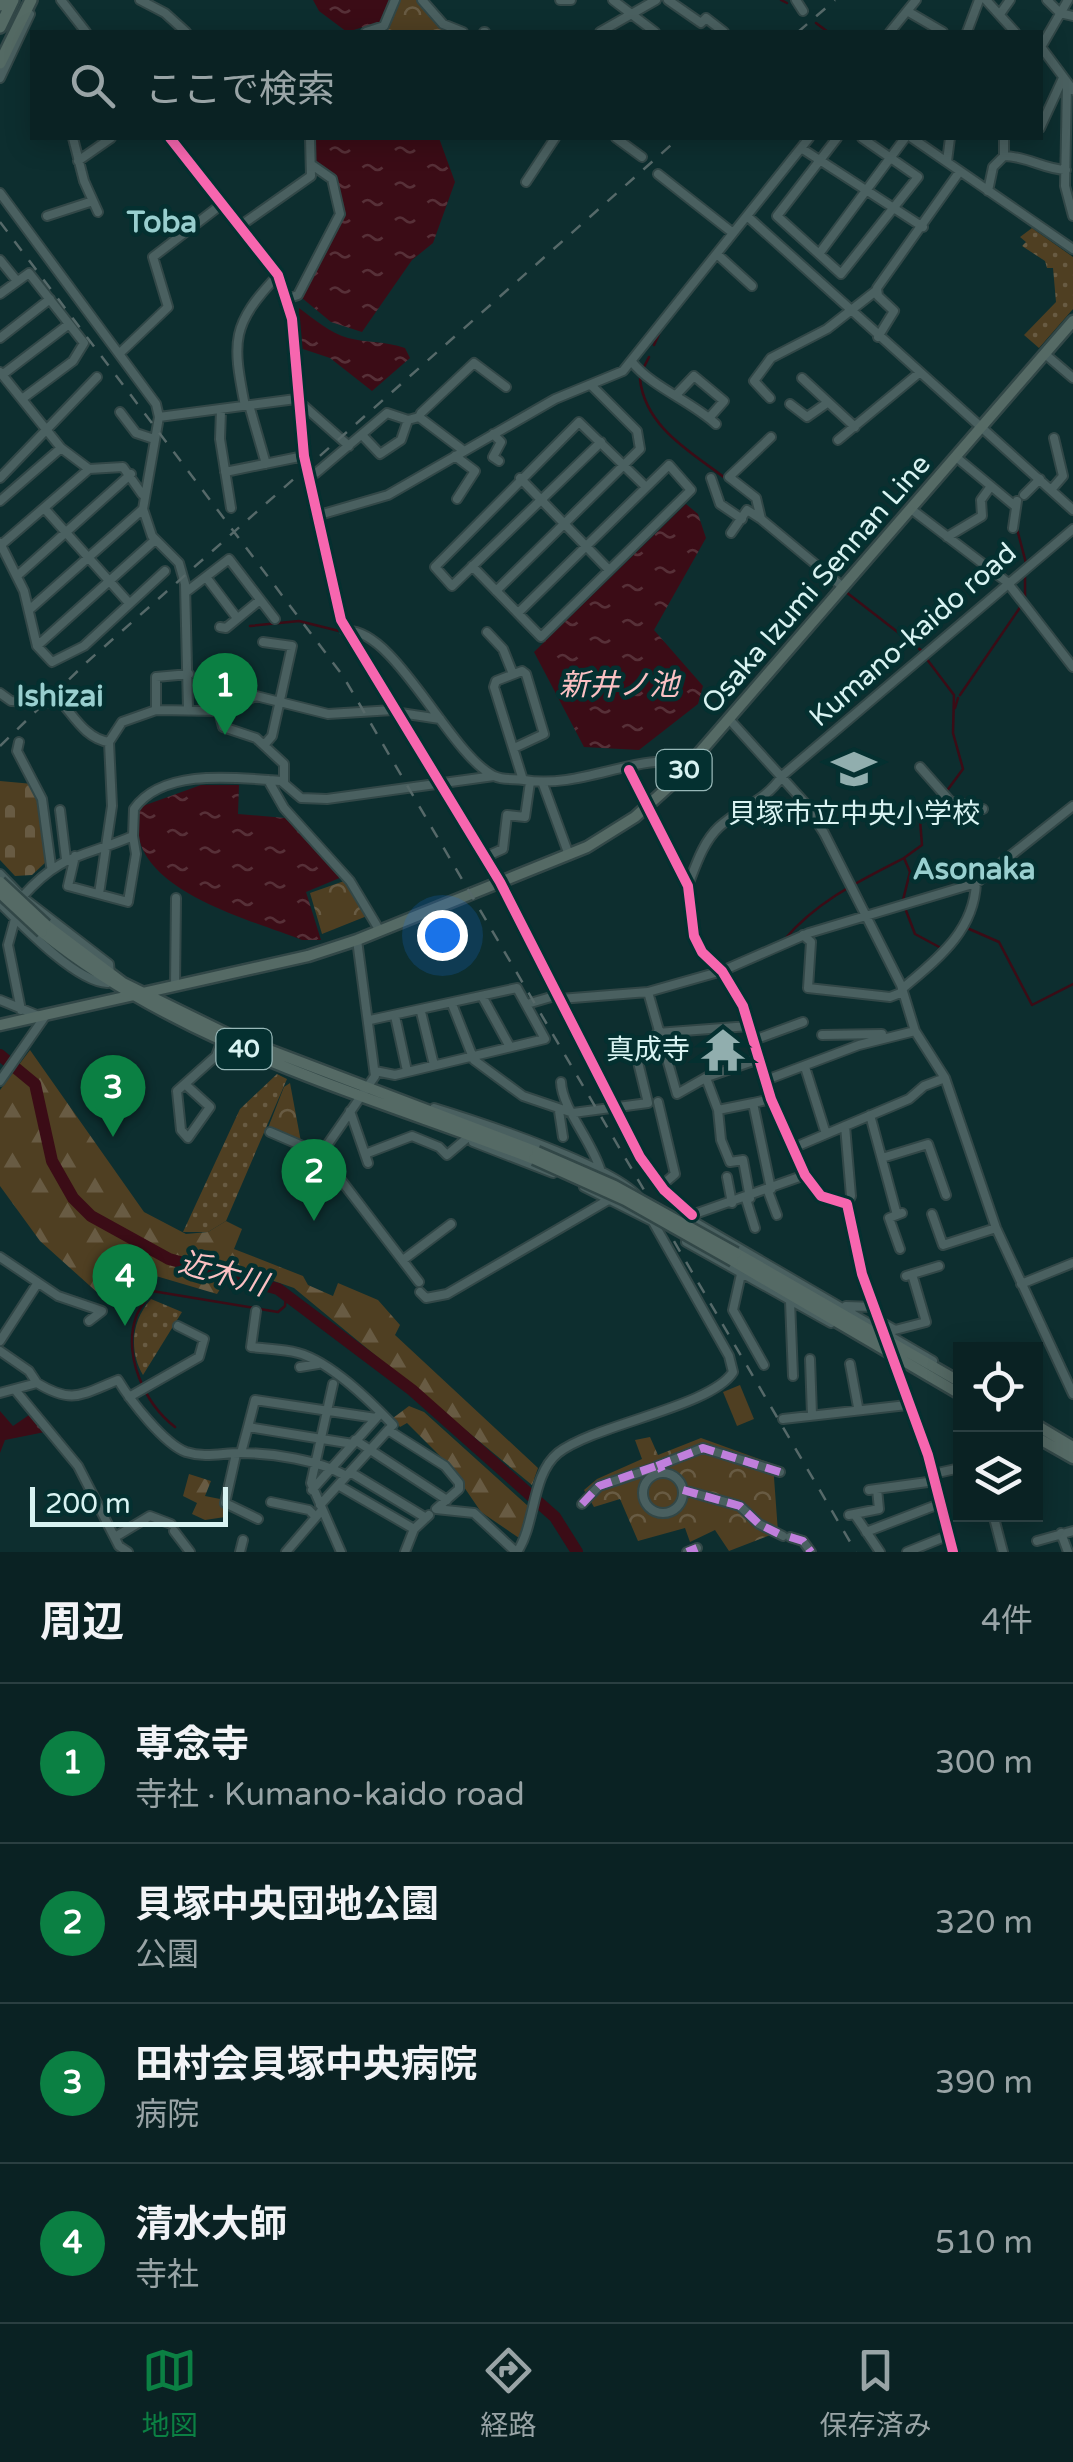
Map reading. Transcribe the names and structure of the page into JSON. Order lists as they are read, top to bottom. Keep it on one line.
{"streets":{"main road":["Osaka Izumi Sennan Line","30","40"],"street":["Kumano-kaido road"]},"crossings":[["Osaka Izumi Sennan Line","40"]],"districts":["Toba","Ishizai","Asonaka"],"water":["新井ノ池","近木川"],"places":{"school or university":["貝塚市立中央小学校"],"temple":["真成寺"]},"scale_bar":"200 m","page":{"search":"ここで検索","pins":["1","3","2","4"],"scale":"200 m","heading":["周辺","4件"],"list":[{"mark":"1","name":"専念寺","note":"寺社 · Kumano-kaido road","value":"300 m"},{"mark":"2","name":"貝塚中央団地公園","note":"公園","value":"320 m"},{"mark":"3","name":"田村会貝塚中央病院","note":"病院","value":"390 m"},{"mark":"4","name":"清水大師","note":"寺社","value":"510 m"}],"nav":["地図","経路","保存済み"]}}
